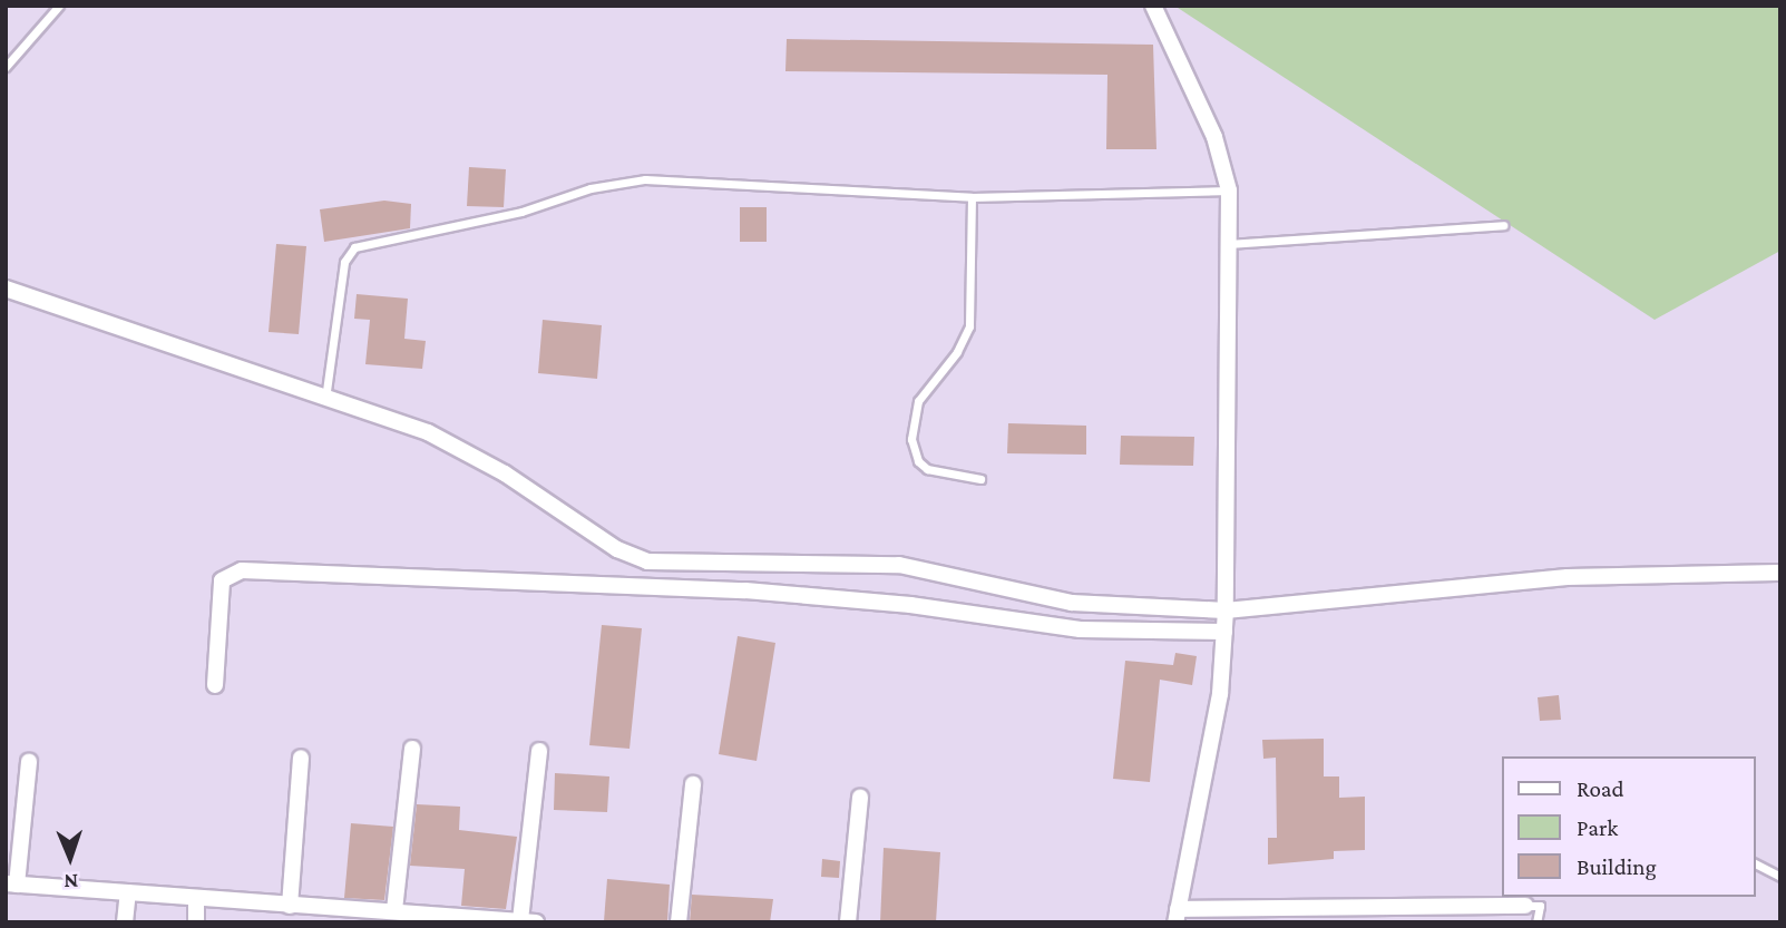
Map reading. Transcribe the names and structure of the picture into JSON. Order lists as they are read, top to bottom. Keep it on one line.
{"legend":["Road","Park","Building"],"north":"bottom"}
